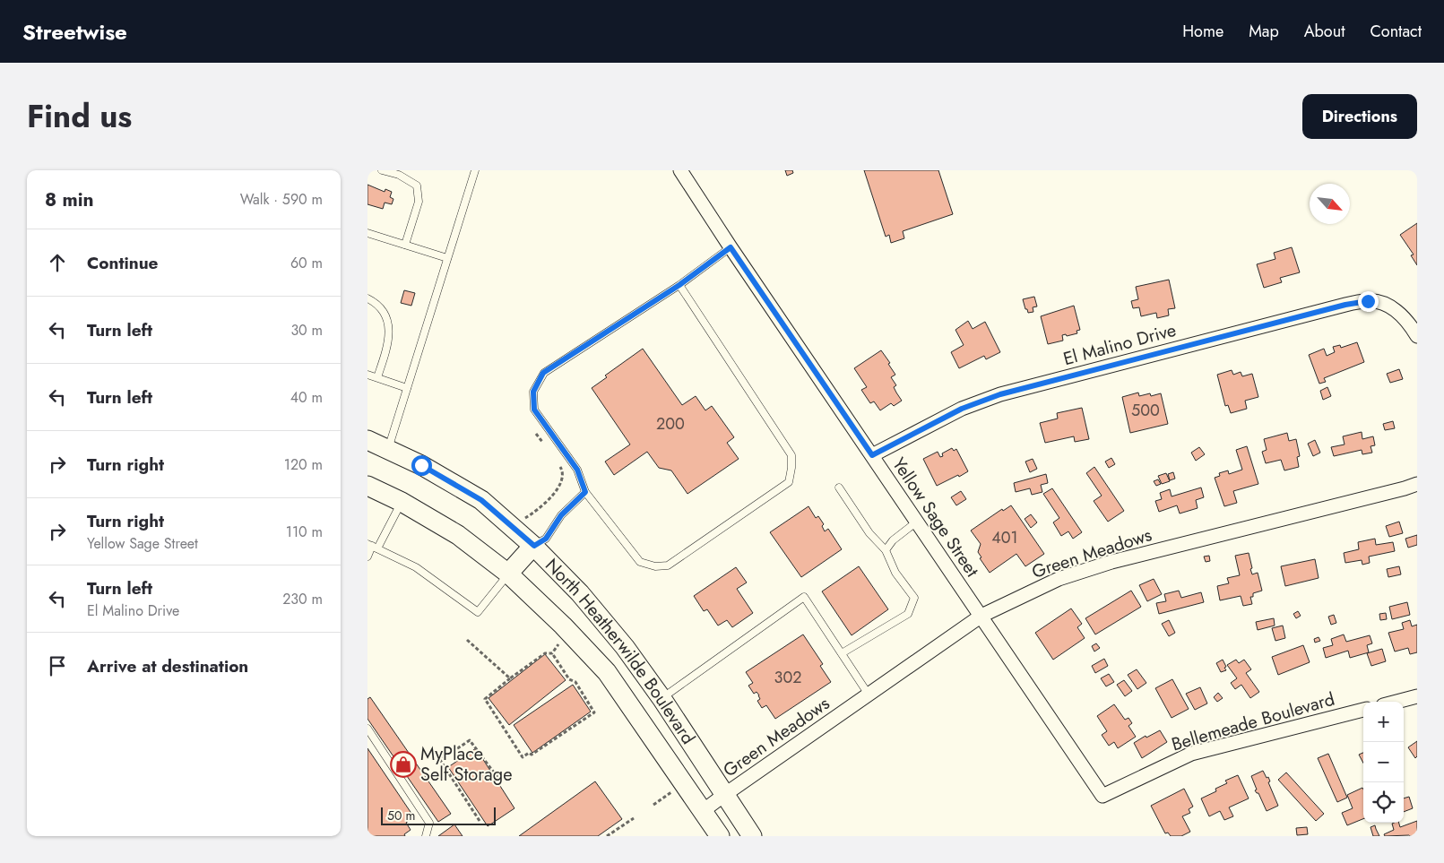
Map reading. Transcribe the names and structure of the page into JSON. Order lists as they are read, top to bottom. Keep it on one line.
{"streets":{"main road":["North Heatherwilde Boulevard"],"street":["El Malino Drive","Yellow Sage Street","Green Meadows","Bellemeade Boulevard"]},"crossings":[["El Malino Drive","Yellow Sage Street"],["Yellow Sage Street","Green Meadows"],["Yellow Sage Street","Bellemeade Boulevard"],["Green Meadows","North Heatherwilde Boulevard"]],"places":{"shop":["MyPlace Self Storage"]},"house_numbers":["500","200","401","302"],"scale_bar":"50 m","north":"bottom right","page":{"header":"Streetwise","nav":["Home","Map","About","Contact"],"title":"Find us","buttons":"Directions","heading":["8 min","Walk · 590 m"],"list":[["Continue","60 m"],["Turn left","30 m"],["Turn left","40 m"],["Turn right","120 m"],["Turn right","Yellow Sage Street","110 m"],["Turn left","El Malino Drive","230 m"],"Arrive at destination"],"map_buttons":["+","−"],"scale":"50 m"}}
